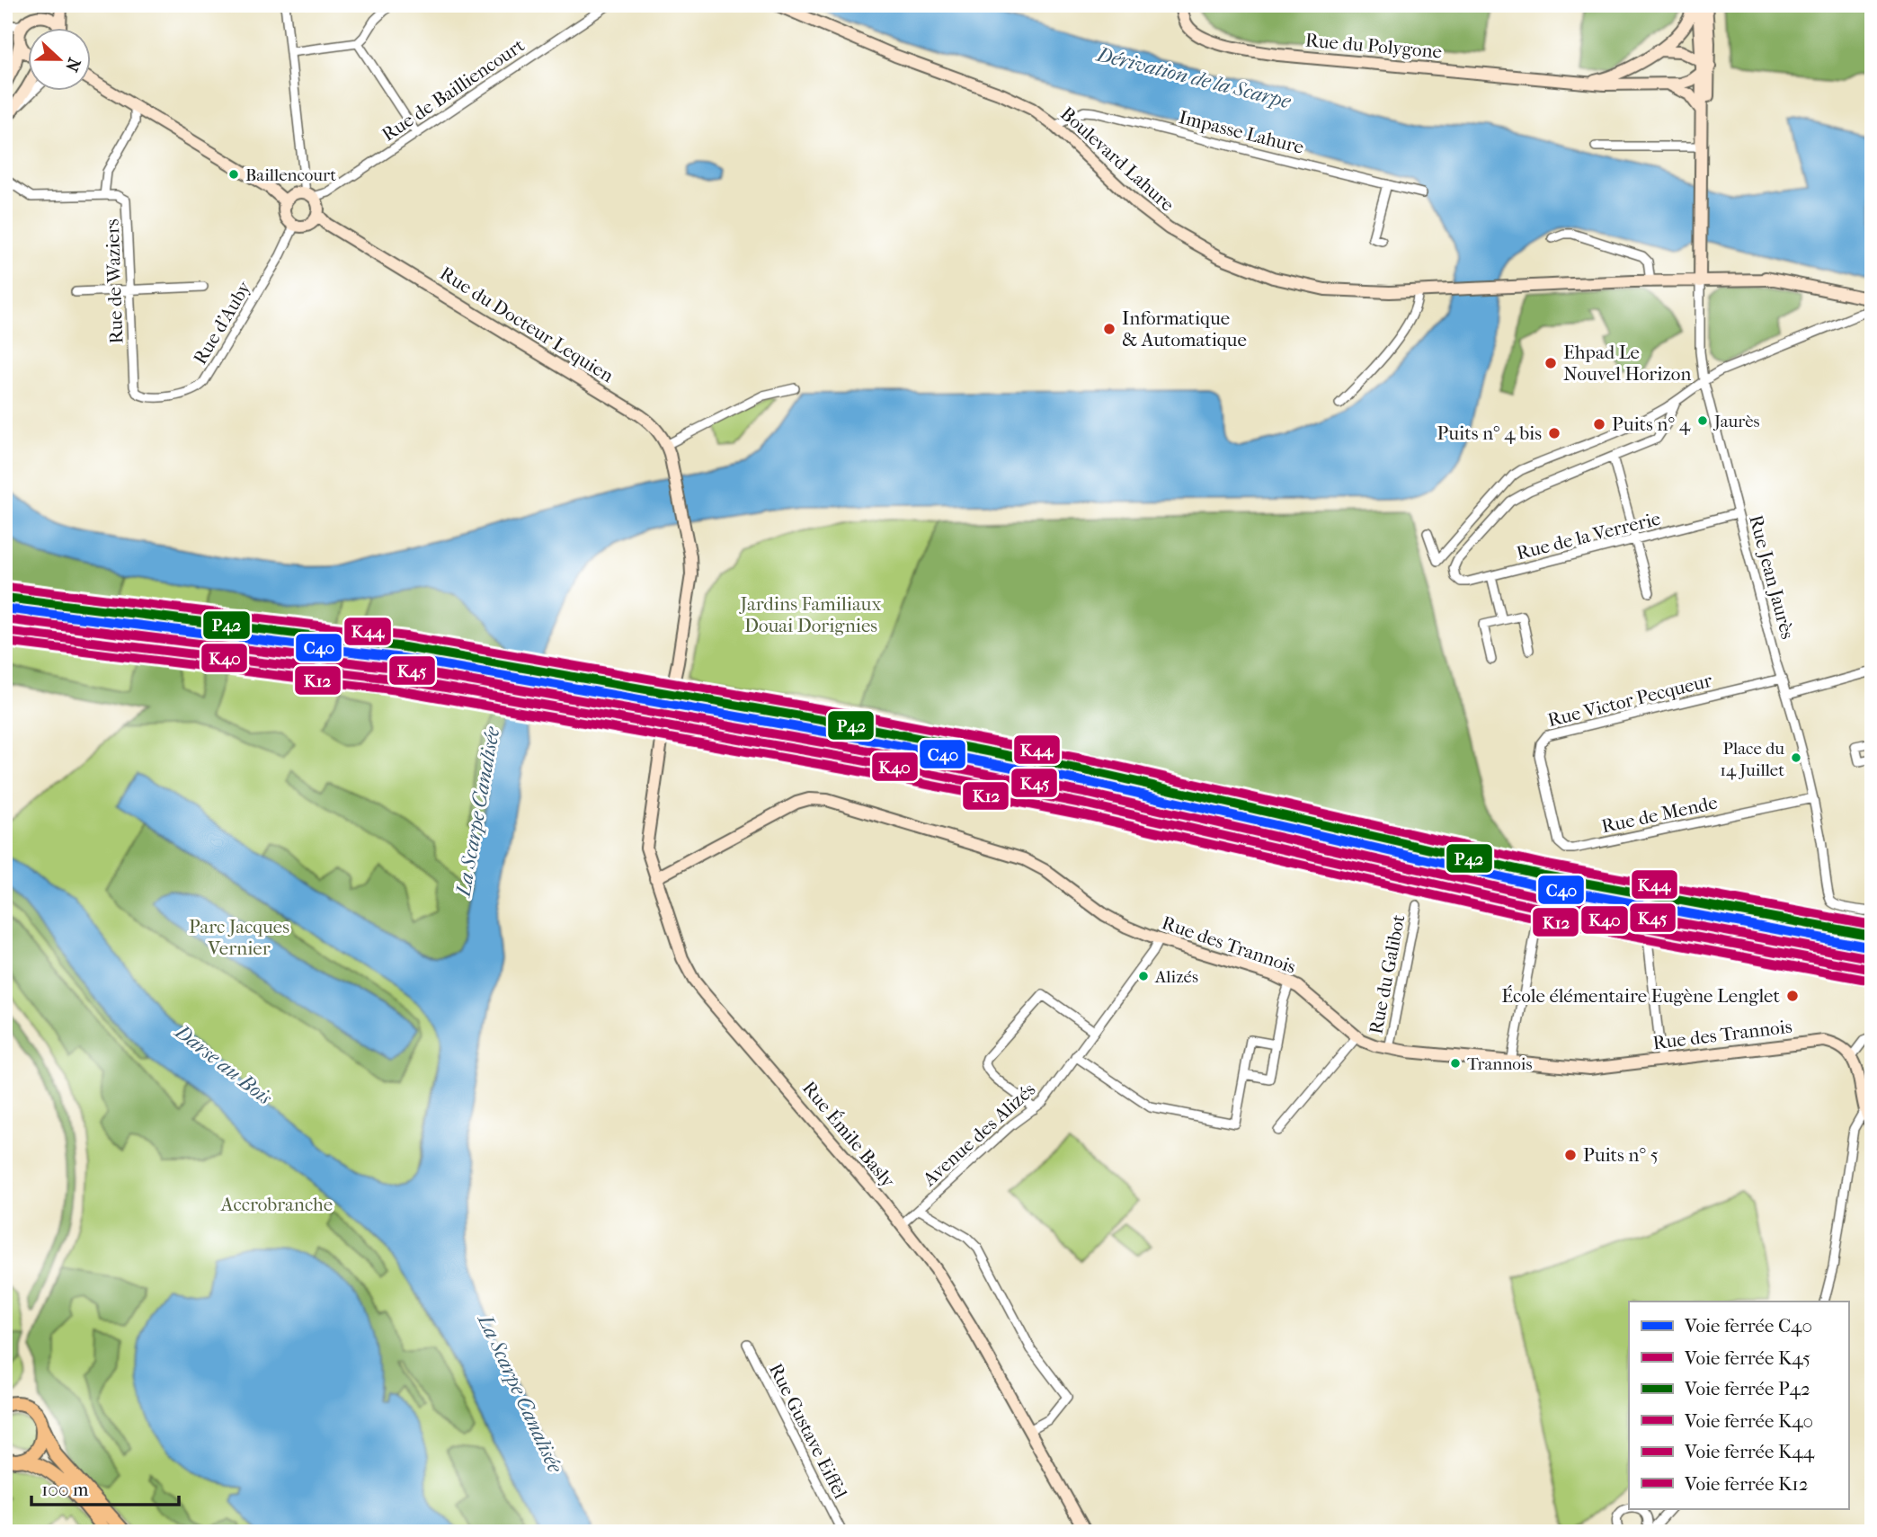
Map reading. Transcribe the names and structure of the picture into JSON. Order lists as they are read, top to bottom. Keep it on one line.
{"streets":{"street":["Rue du Polygone","Rue de Bailliencourt","Impasse Lahure","Boulevard Lahure","Rue de Waziers","Rue d'Auby","Rue du Docteur Lequien","Rue de la Verrerie","Rue Jean Jaurès","Rue Victor Pecqueur","Rue de Mende","Rue des Trannois","Rue du Galibot","Rue Émile Basly","Avenue des Alizés","Rue Gustave Eiffel"]},"crossings":[["Rue de Bailliencourt","Rue d'Auby"],["Rue de Bailliencourt","Rue du Docteur Lequien"],["Impasse Lahure","Boulevard Lahure"],["Boulevard Lahure","Rue Jean Jaurès"],["Rue de Waziers","Rue d'Auby"],["Rue d'Auby","Rue du Docteur Lequien"],["Rue du Docteur Lequien","Rue Émile Basly"],["Rue de la Verrerie","Rue Jean Jaurès"],["Rue Jean Jaurès","Rue Victor Pecqueur"],["Rue Jean Jaurès","Rue de Mende"],["Rue Victor Pecqueur","Rue de Mende"],["Rue des Trannois","Rue du Galibot"],["Rue des Trannois","Rue Émile Basly"],["Rue des Trannois","Avenue des Alizés"],["Rue Émile Basly","Avenue des Alizés"]],"water":["Dérivation de la Scarpe","La Scarpe Canalisée","Darse au Bois"],"parks":["Jardins Familiaux Douai Dorignies","Parc Jacques Vernier","Accrobranche"],"places":["Baillencourt","Informatique & Automatique","Ehpad Le Nouvel Horizon","Jaurès","Puits n° 4","Puits n° 4 bis","Place du 14 Juillet","Alizés","École élémentaire Eugène Lenglet","Trannois","Puits n° 5"],"lines":["rail line K44","rail line P42","rail line C40","rail line K45","rail line K40","rail line K12"],"legend":["Voie ferrée C40","Voie ferrée K45","Voie ferrée P42","Voie ferrée K40","Voie ferrée K44","Voie ferrée K12"],"scale_bar":"100 m","north":"right"}
